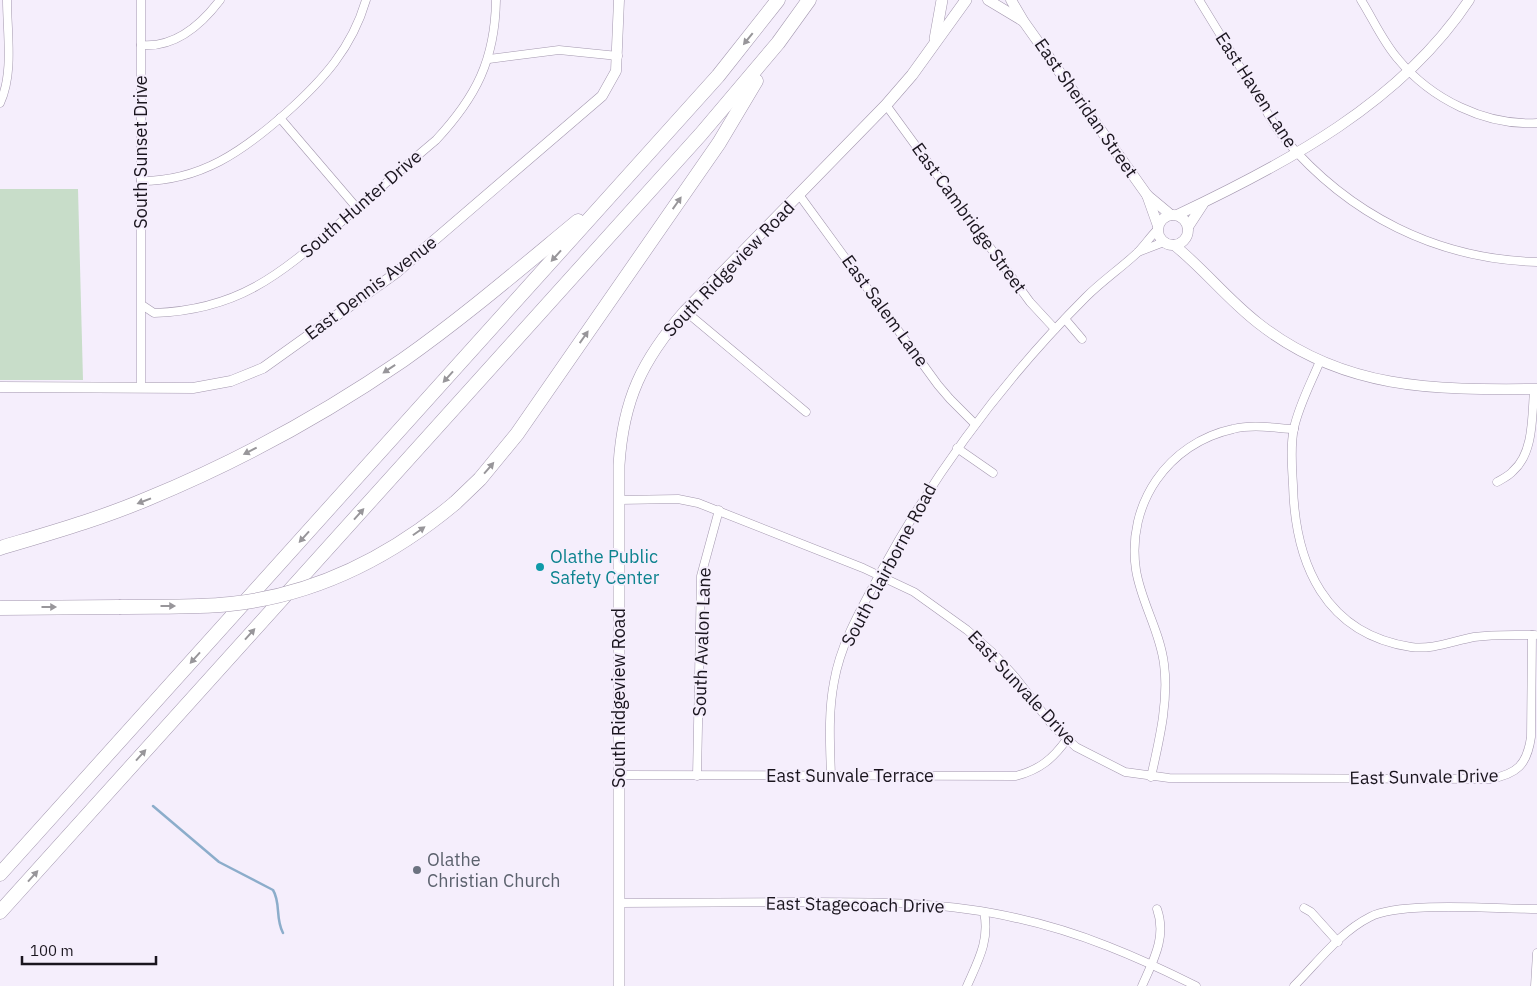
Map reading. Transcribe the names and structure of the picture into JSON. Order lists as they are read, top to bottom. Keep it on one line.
{"streets":{"main road":["South Ridgeview Road"],"street":["East Haven Lane","East Sheridan Street","South Sunset Drive","South Hunter Drive","East Cambridge Street","East Dennis Avenue","East Salem Lane","South Clairborne Road","South Avalon Lane","East Sunvale Drive","East Sunvale Terrace","East Stagecoach Drive"]},"crossings":[["East Sheridan Street","South Clairborne Road"],["South Sunset Drive","South Hunter Drive"],["South Sunset Drive","East Dennis Avenue"],["East Cambridge Street","South Ridgeview Road"],["East Cambridge Street","South Clairborne Road"],["South Ridgeview Road","East Salem Lane"],["South Ridgeview Road","East Sunvale Drive"],["South Ridgeview Road","East Sunvale Terrace"],["South Ridgeview Road","East Stagecoach Drive"],["East Salem Lane","South Clairborne Road"],["South Clairborne Road","East Sunvale Drive"],["South Clairborne Road","East Sunvale Terrace"],["South Avalon Lane","East Sunvale Drive"],["South Avalon Lane","East Sunvale Terrace"],["East Sunvale Drive","East Sunvale Terrace"]],"places":["Olathe Public Safety Center","Olathe Christian Church"],"scale_bar":"100 m"}
